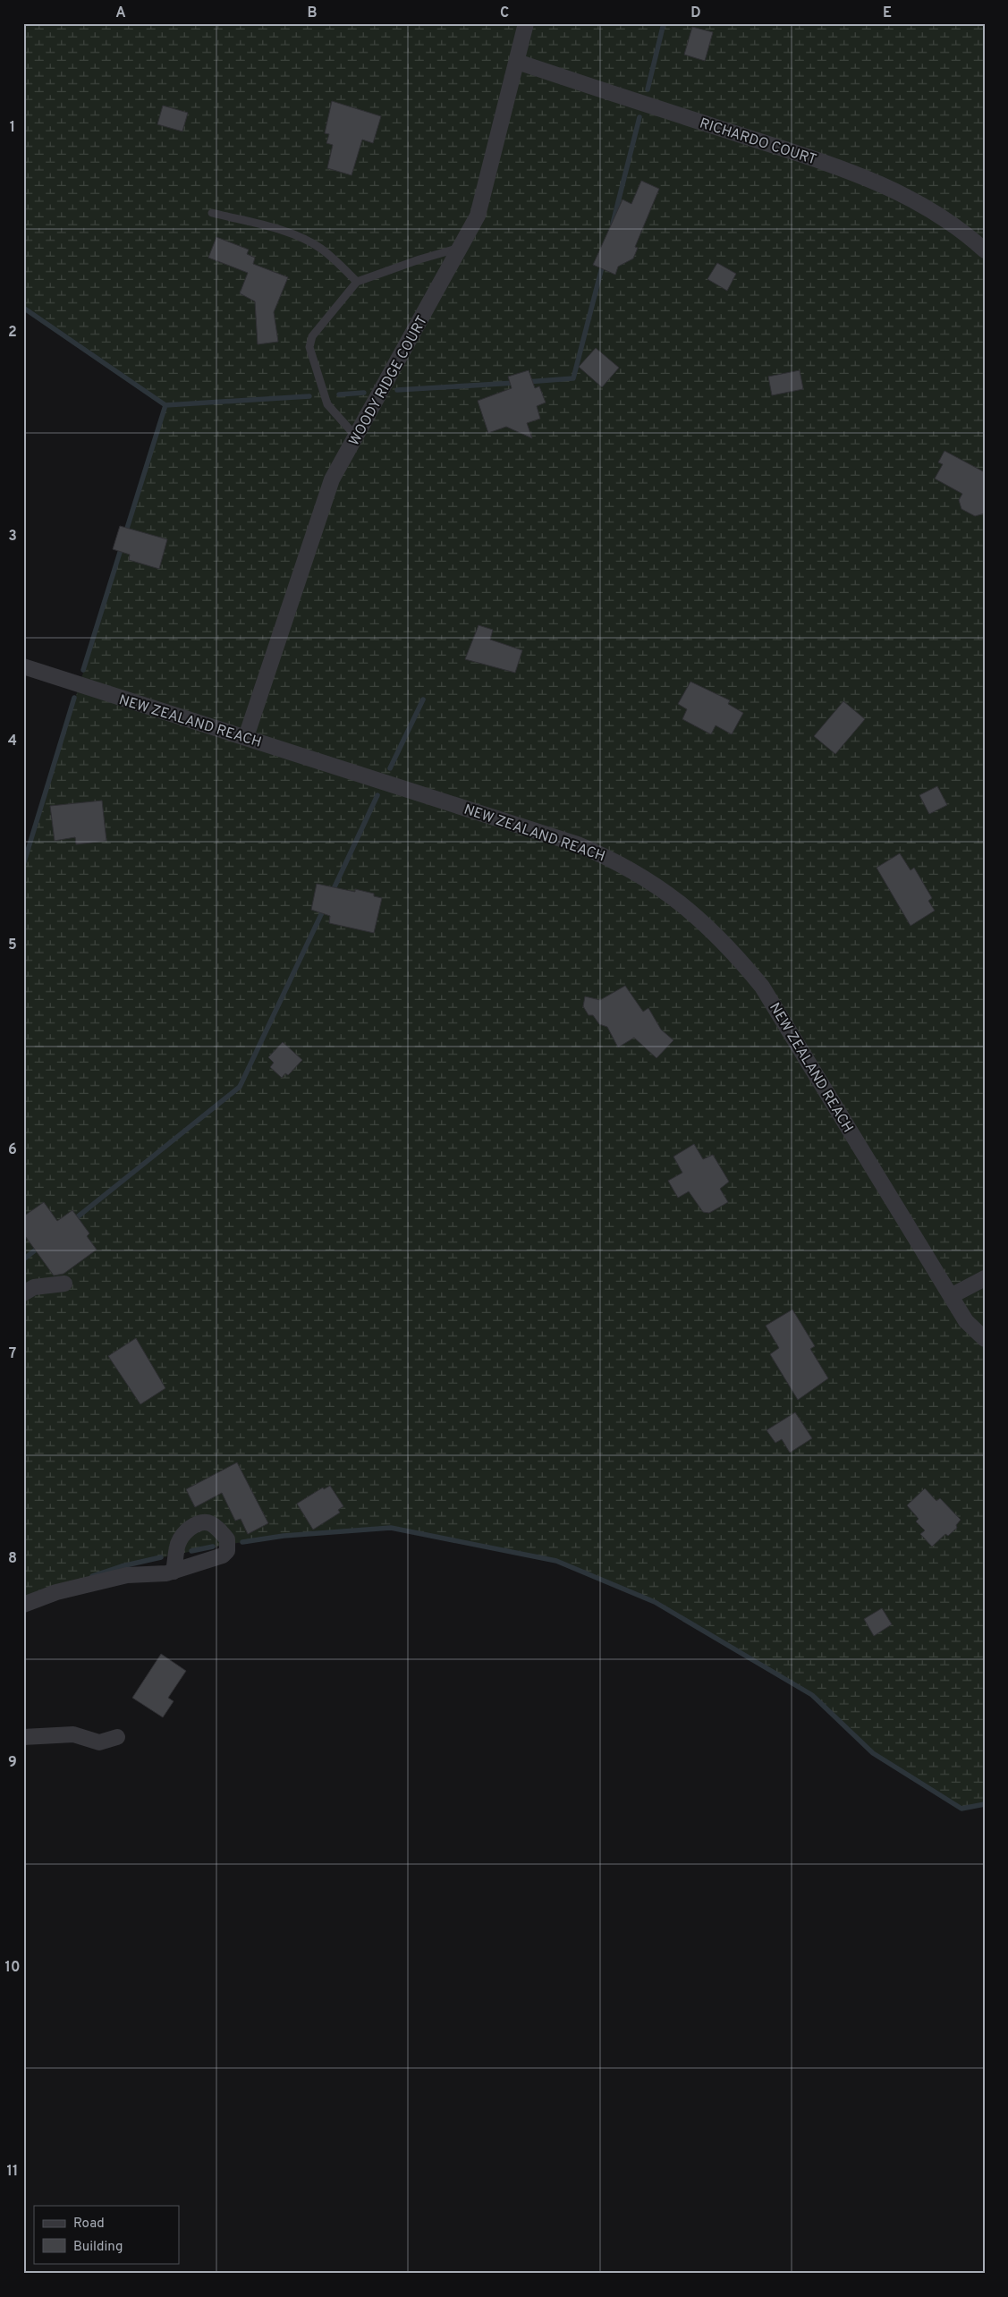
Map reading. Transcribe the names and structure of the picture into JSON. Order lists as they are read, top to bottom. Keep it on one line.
{"streets":{"street":["RICHARDO COURT","WOODY RIDGE COURT","NEW ZEALAND REACH"]},"crossings":[["RICHARDO COURT","WOODY RIDGE COURT"],["WOODY RIDGE COURT","NEW ZEALAND REACH"]],"legend":["Road","Building"],"grid":{"columns":["A","B","C","D","E"],"rows":["1","2","3","4","5","6","7","8","9","10","11"]}}
